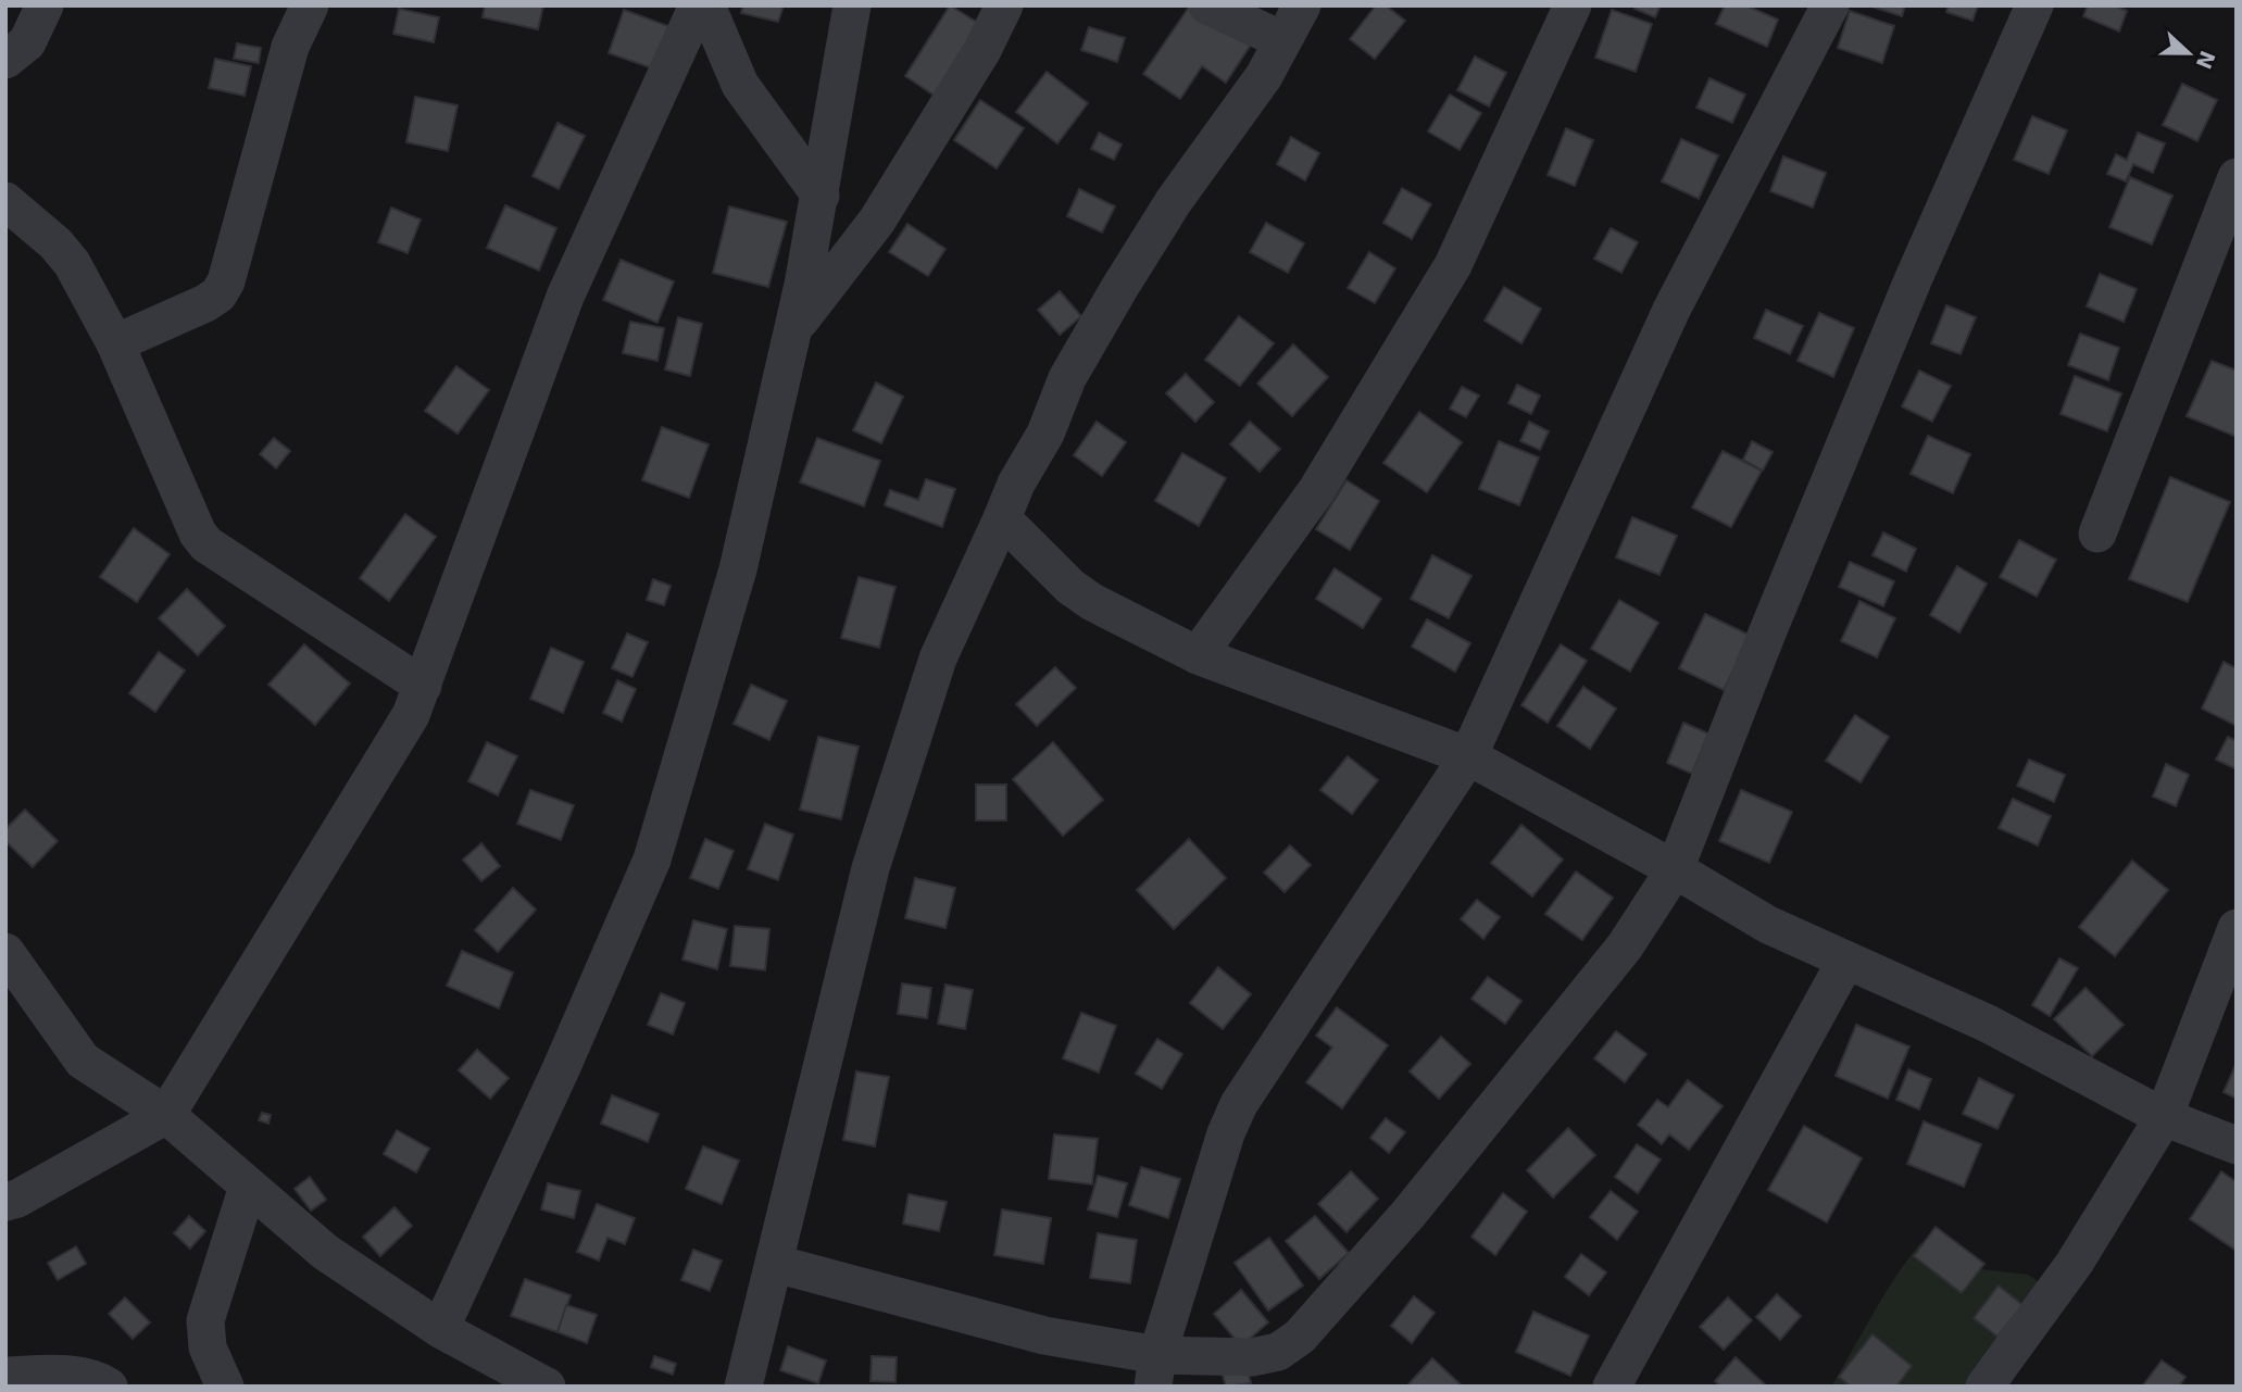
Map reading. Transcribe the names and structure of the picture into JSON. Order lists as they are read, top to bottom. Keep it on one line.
{"north":"right"}
